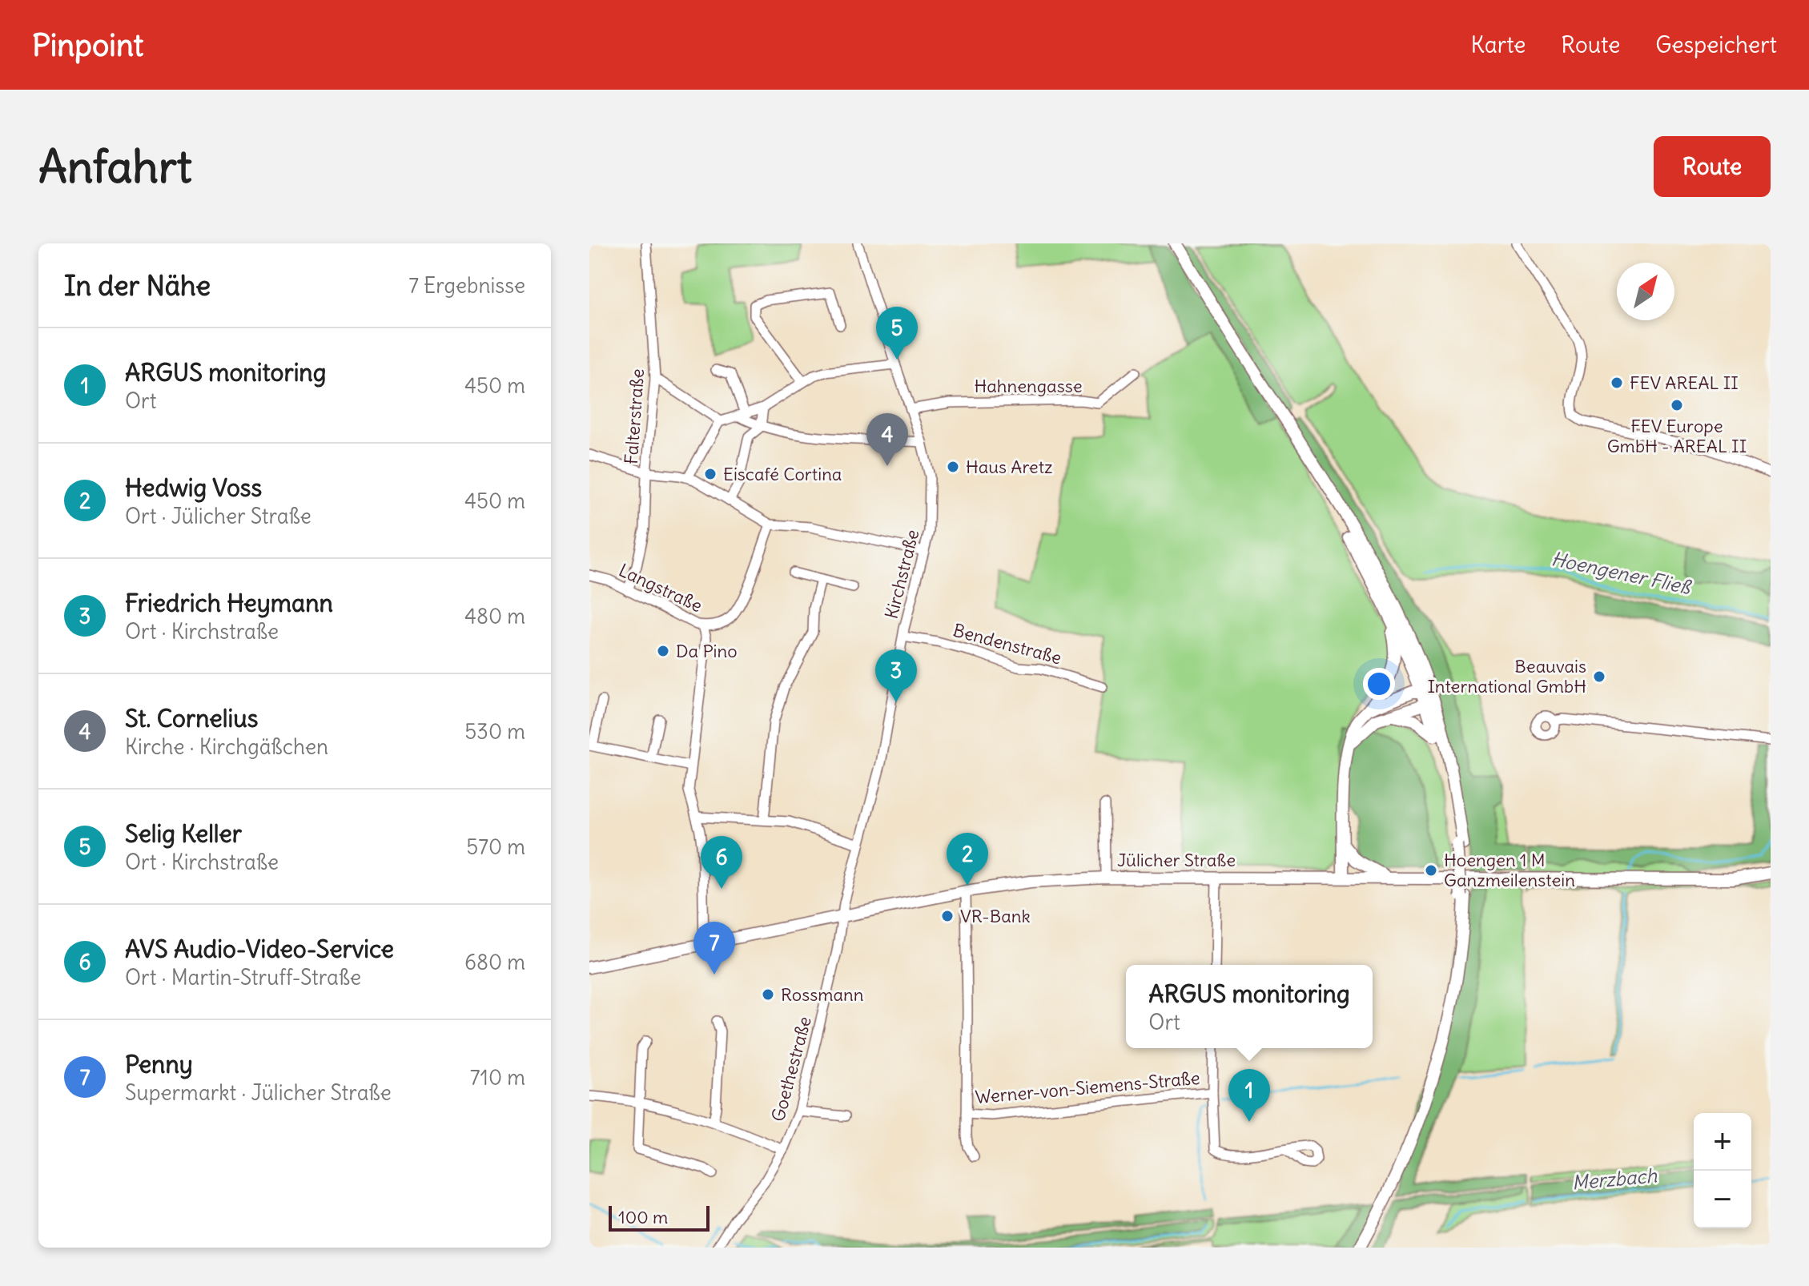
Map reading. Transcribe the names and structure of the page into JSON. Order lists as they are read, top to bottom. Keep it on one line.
{"streets":{"main road":["Jülicher Straße"],"street":["Hahnengasse","Falterstraße","Kirchstraße","Langstraße","Bendenstraße","Goethestraße","Werner-von-Siemens-Straße"]},"crossings":[["Hahnengasse","Kirchstraße"],["Falterstraße","Langstraße"],["Kirchstraße","Bendenstraße"],["Kirchstraße","Jülicher Straße"],["Kirchstraße","Goethestraße"],["Jülicher Straße","Goethestraße"],["Jülicher Straße","Werner-von-Siemens-Straße"]],"water":["Hoengener Fließ","Merzbach"],"places":["FEV AREAL II","FEV Europe GmbH - AREAL II","Haus Aretz","Eiscafé Cortina","Da Pino","Beauvais International GmbH","Hoengen 1 M Ganzmeilenstein","VR-Bank","Rossmann"],"scale_bar":"100 m","north":"top right","page":{"header":"Pinpoint","nav":["Karte","Route","Gespeichert"],"buttons":"Route","title":"Anfahrt","heading":["In der Nähe","7 Ergebnisse"],"pins":["5","4","3","2","6","7","1"],"list":[{"mark":"1","name":"ARGUS monitoring","note":"Ort","value":"450 m"},{"mark":"2","name":"Hedwig Voss","note":"Ort · Jülicher Straße","value":"450 m"},{"mark":"3","name":"Friedrich Heymann","note":"Ort · Kirchstraße","value":"480 m"},{"mark":"4","name":"St. Cornelius","note":"Kirche · Kirchgäßchen","value":"530 m"},{"mark":"5","name":"Selig Keller","note":"Ort · Kirchstraße","value":"570 m"},{"mark":"6","name":"AVS Audio-Video-Service","note":"Ort · Martin-Struff-Straße","value":"680 m"},{"mark":"7","name":"Penny","note":"Supermarkt · Jülicher Straße","value":"710 m"}],"popup":["ARGUS monitoring","Ort"],"map_buttons":["+","−"],"scale":"100 m"}}
